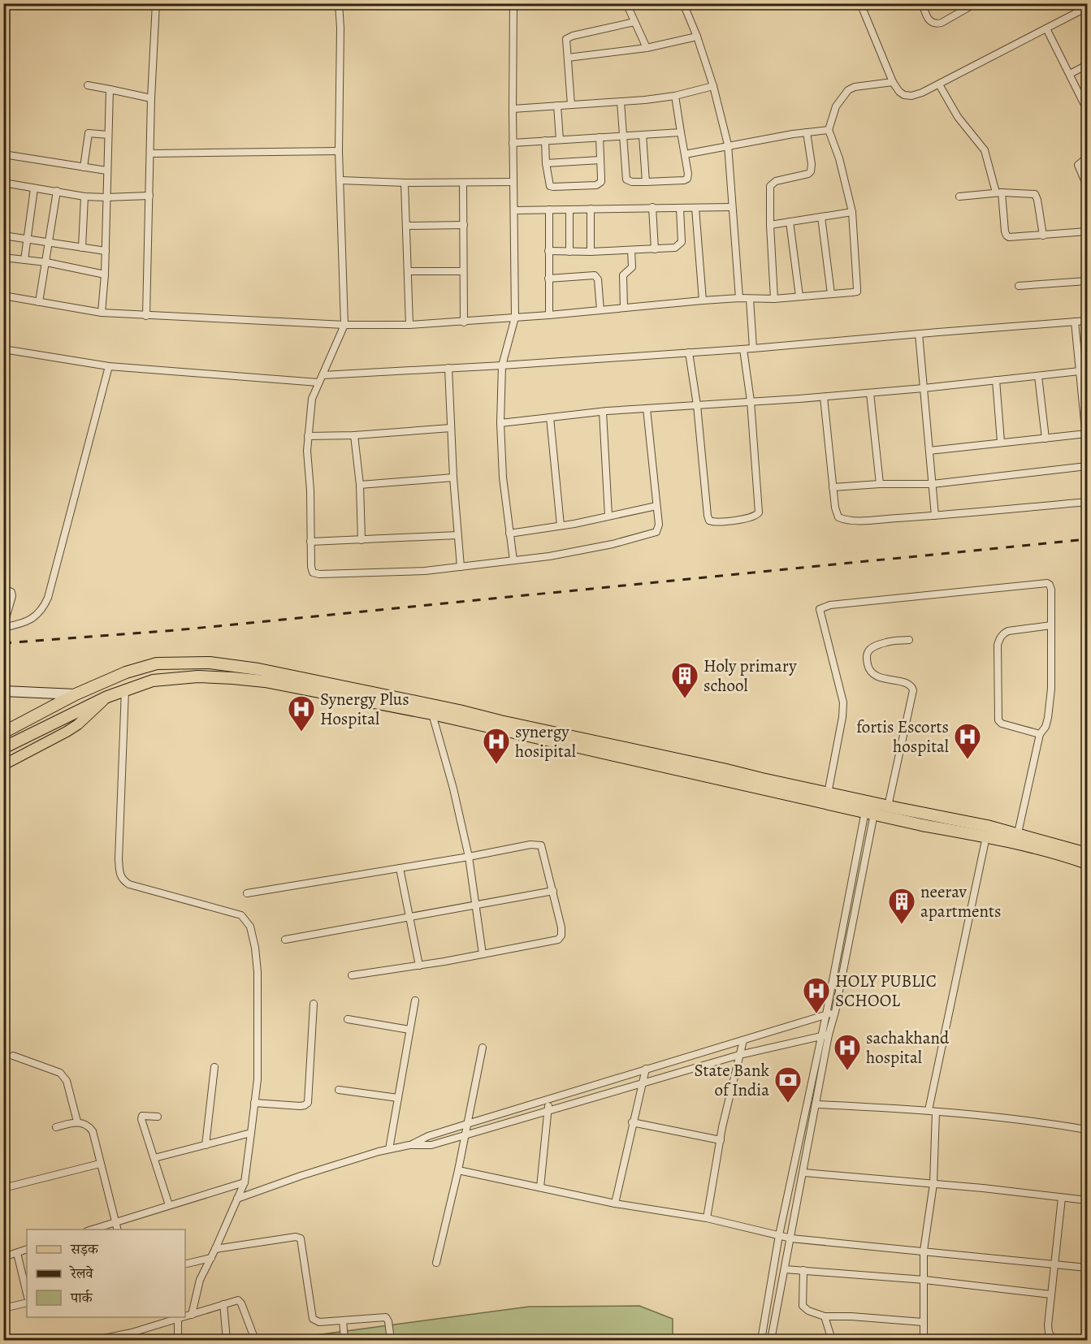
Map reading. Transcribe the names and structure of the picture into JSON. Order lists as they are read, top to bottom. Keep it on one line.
{"places":{"building":["Holy primary school","neerav apartments"],"hospital":["Synergy Plus Hospital","fortis Escorts hospital","synergy hosipital","HOLY PUBLIC SCHOOL","sachakhand hospital"],"bank":["State Bank of India"]},"legend":["सड़क","रेलवे","पार्क"]}
